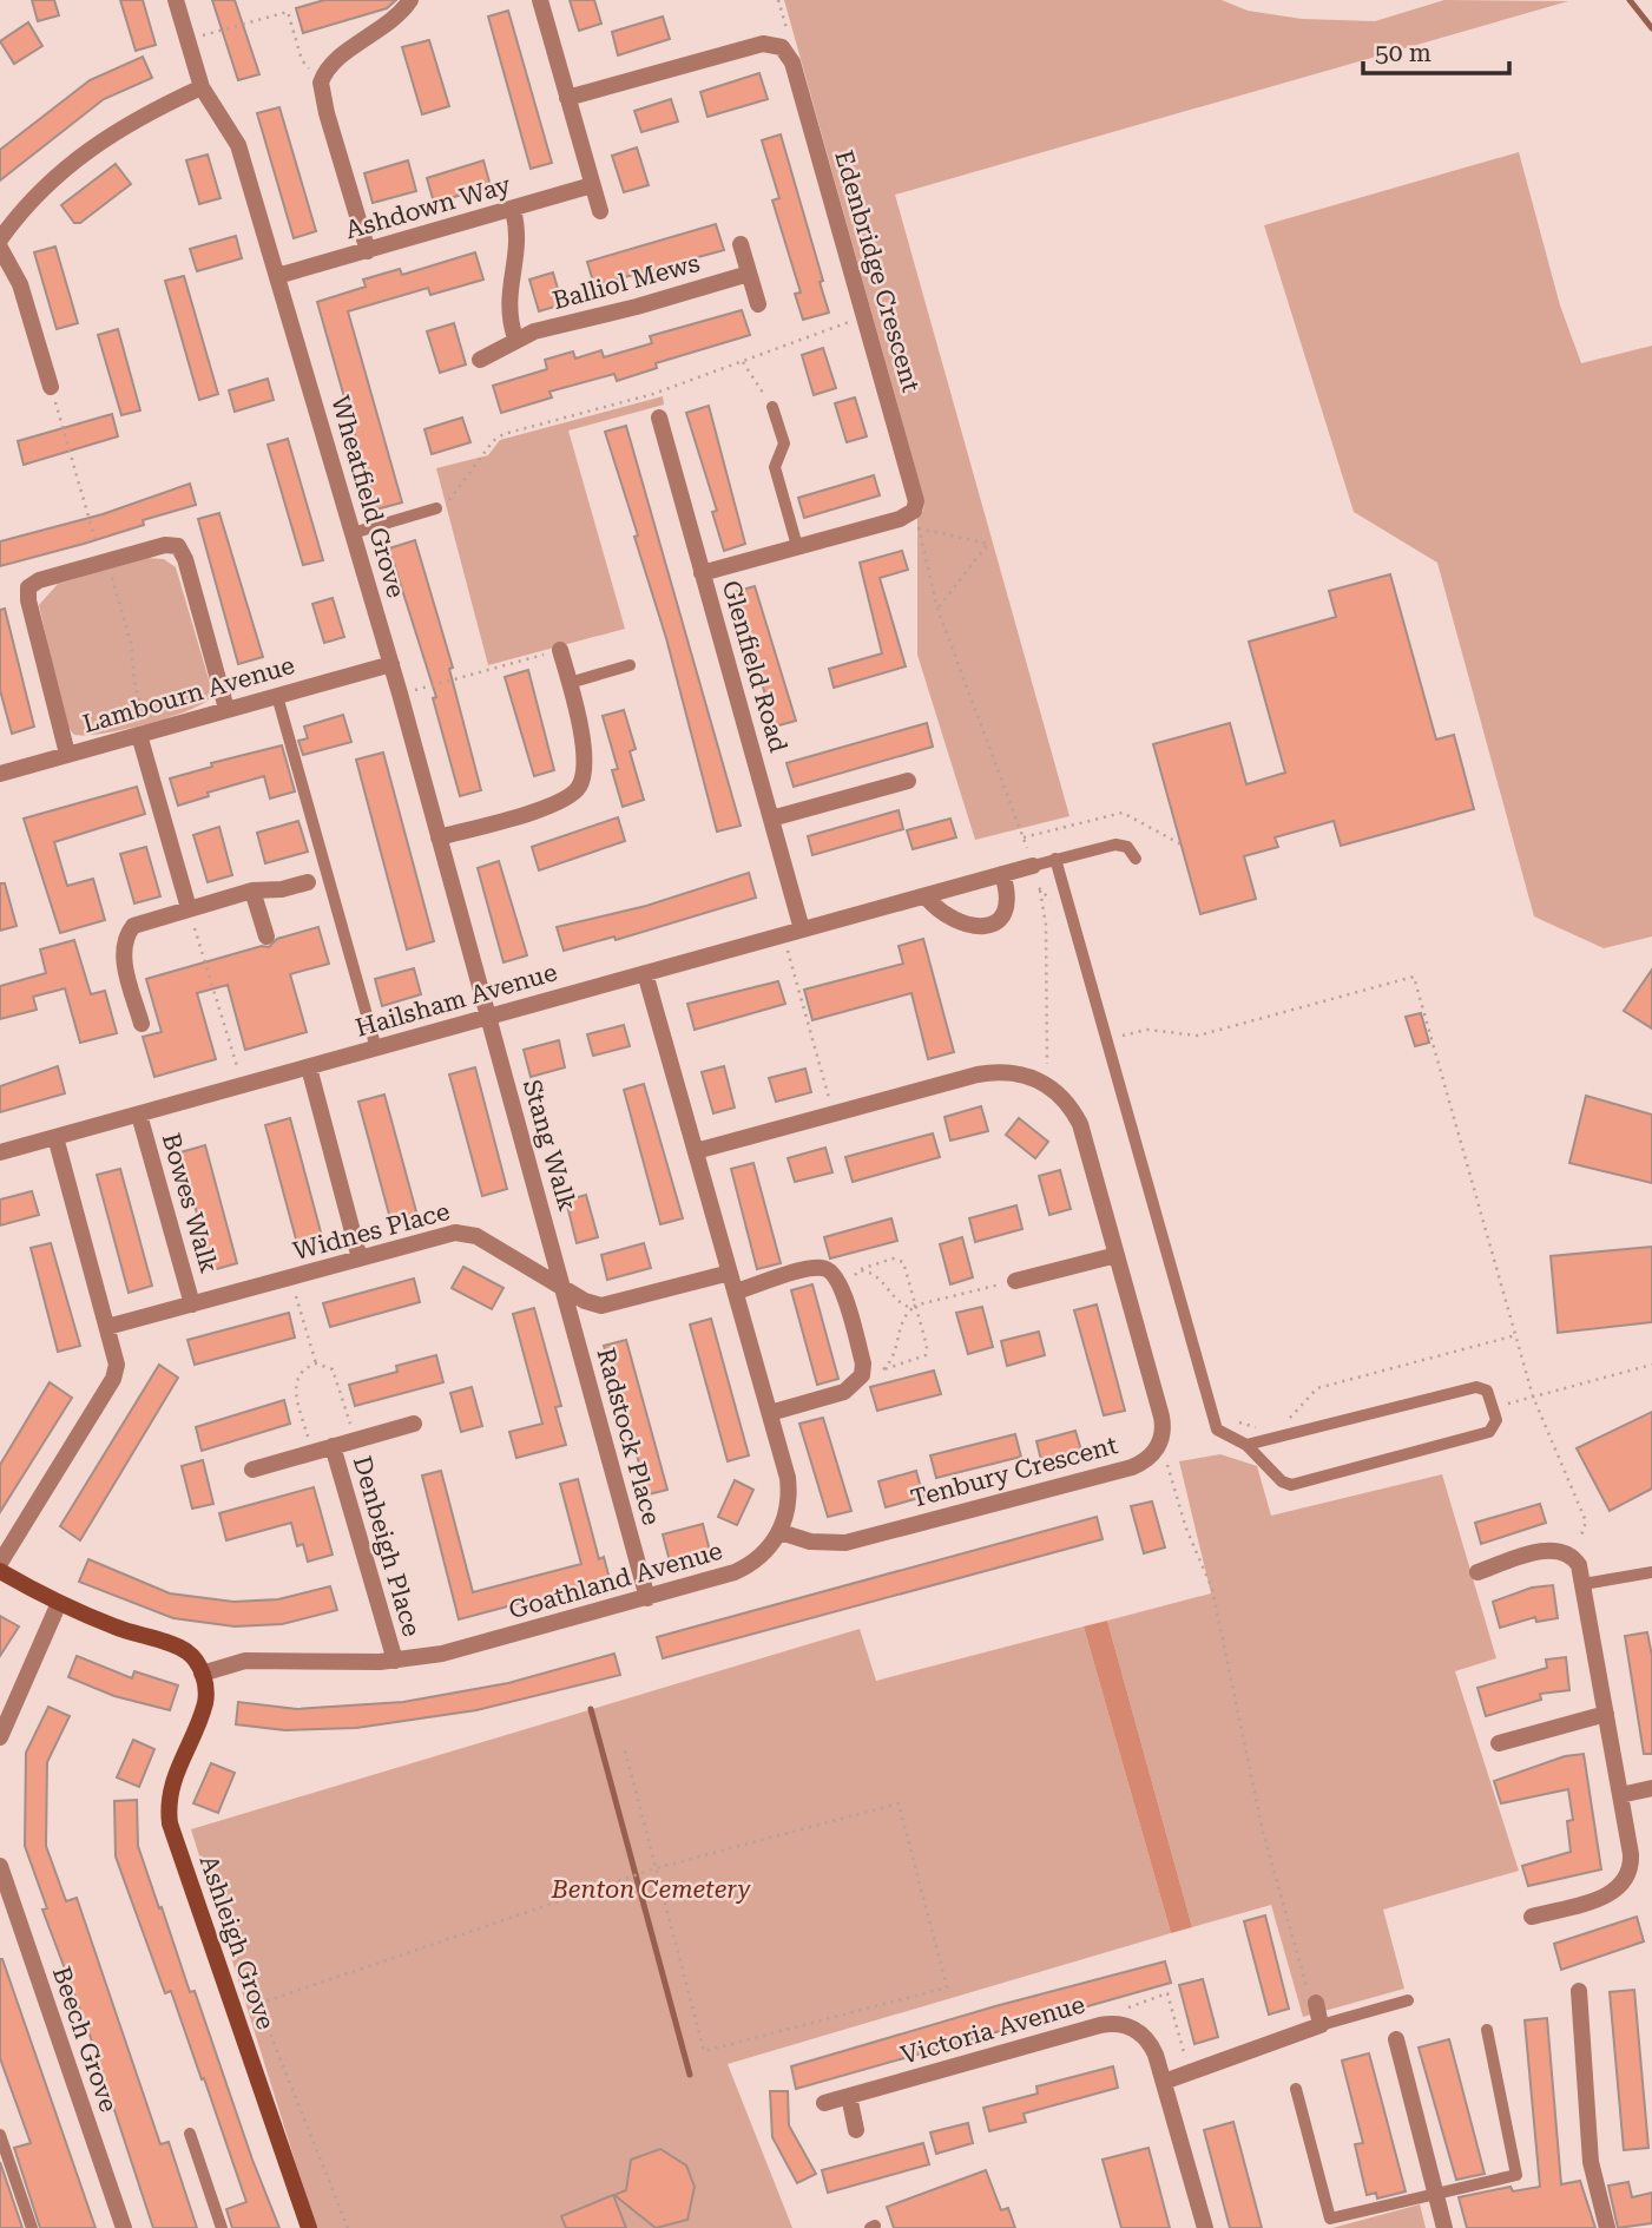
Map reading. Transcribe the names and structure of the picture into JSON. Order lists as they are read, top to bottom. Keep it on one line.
{"streets":{"street":["Ashdown Way","Edenbridge Crescent","Balliol Mews","Wheatfield Grove","Glenfield Road","Lambourn Avenue","Hailsham Avenue","Stang Walk","Bowes Walk","Widnes Place","Radstock Place","Tenbury Crescent","Denbeigh Place","Goathland Avenue","Ashleigh Grove","Victoria Avenue","Beech Grove"]},"crossings":[["Ashdown Way","Wheatfield Grove"],["Wheatfield Grove","Lambourn Avenue"],["Wheatfield Grove","Hailsham Avenue"],["Wheatfield Grove","Stang Walk"],["Glenfield Road","Hailsham Avenue"],["Hailsham Avenue","Stang Walk"],["Hailsham Avenue","Bowes Walk"],["Stang Walk","Widnes Place"],["Stang Walk","Radstock Place"],["Bowes Walk","Widnes Place"],["Widnes Place","Radstock Place"],["Radstock Place","Goathland Avenue"],["Tenbury Crescent","Goathland Avenue"],["Denbeigh Place","Goathland Avenue"],["Goathland Avenue","Ashleigh Grove"]],"parks":["Benton Cemetery"],"scale_bar":"50 m"}
